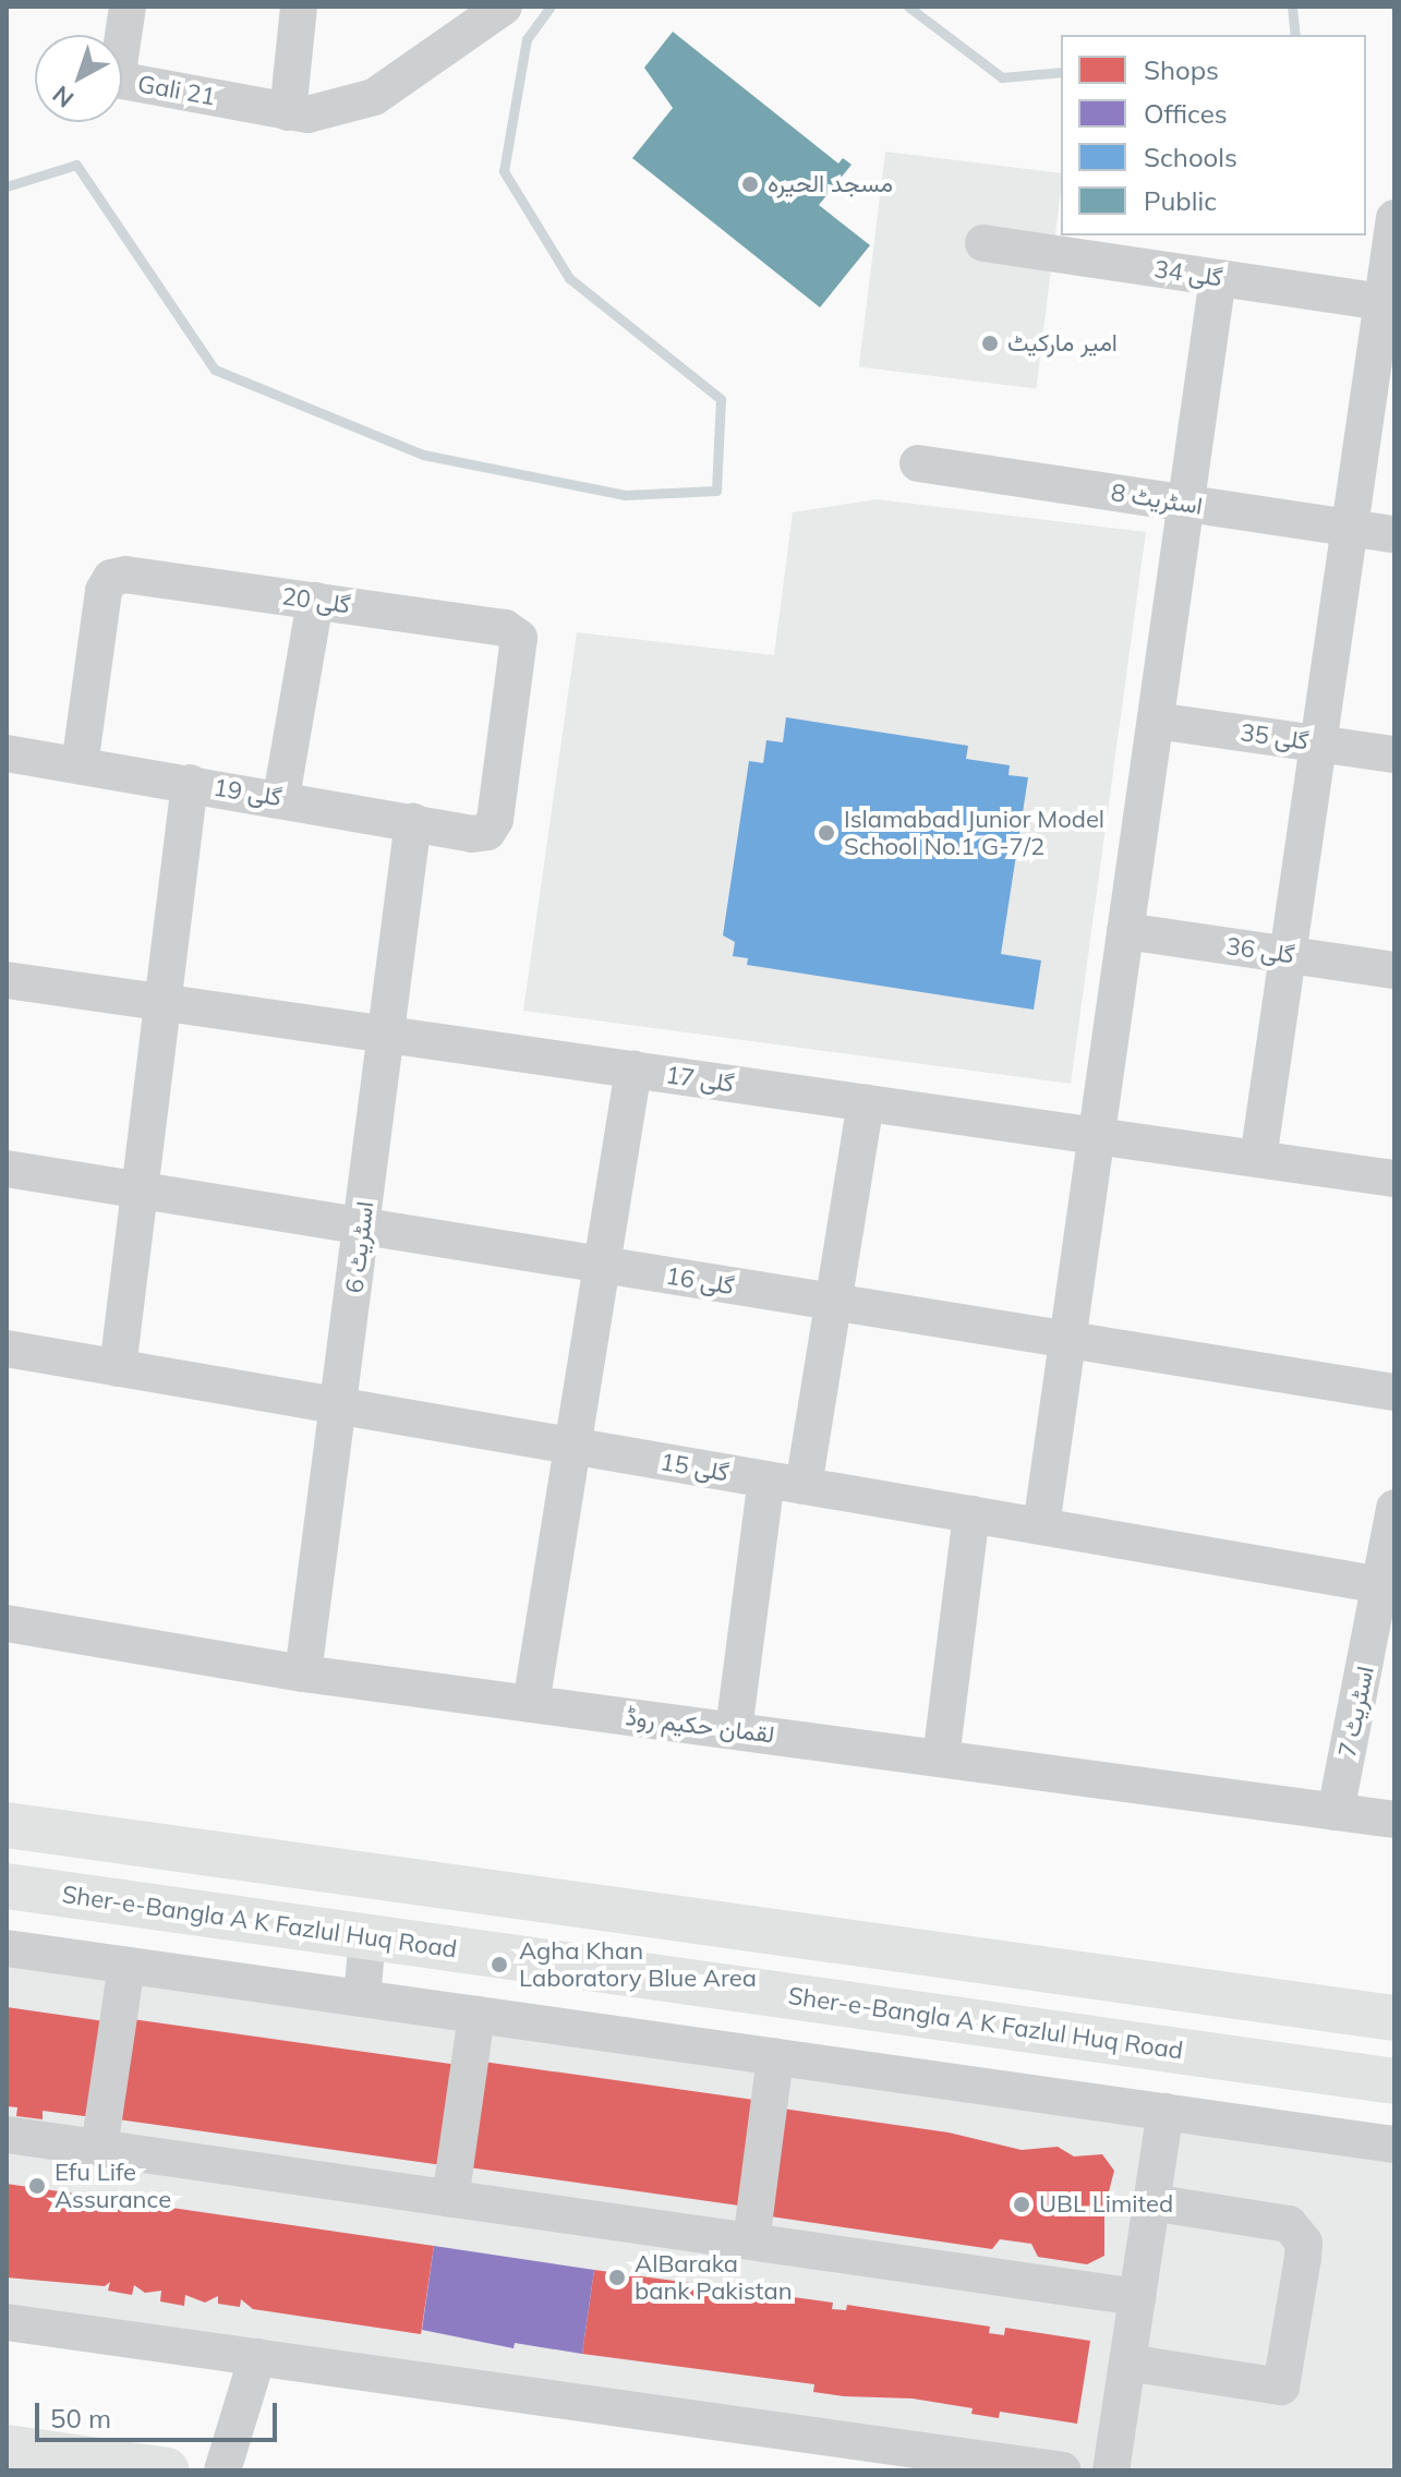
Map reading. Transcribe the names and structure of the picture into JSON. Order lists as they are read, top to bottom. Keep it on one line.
{"streets":{"main road":["Sher-e-Bangla A K Fazlul Huq Road"],"street":["Gali 21","گلی 34","اسٹریٹ 8","گلی 20","گلی 35","گلی 19","گلی 36","گلی 17","اسٹریٹ 6","گلی 16","گلی 15","اسٹریٹ 7","لقمان حکیم روڈ"]},"crossings":[["گلی 20","گلی 19"],["گلی 19","اسٹریٹ 6"],["گلی 17","اسٹریٹ 6"],["اسٹریٹ 6","گلی 16"],["اسٹریٹ 6","گلی 15"],["اسٹریٹ 6","لقمان حکیم روڈ"],["گلی 15","اسٹریٹ 7"],["اسٹریٹ 7","لقمان حکیم روڈ"]],"places":["مسجد الحیرہ","امیر مارکیٹ","Islamabad Junior Model School No.1 G-7/2","Agha Khan Laboratory Blue Area","Efu Life Assurance","UBL Limited","AlBaraka bank Pakistan"],"legend":["Shops","Offices","Schools","Public"],"scale_bar":"50 m","north":"bottom left"}
